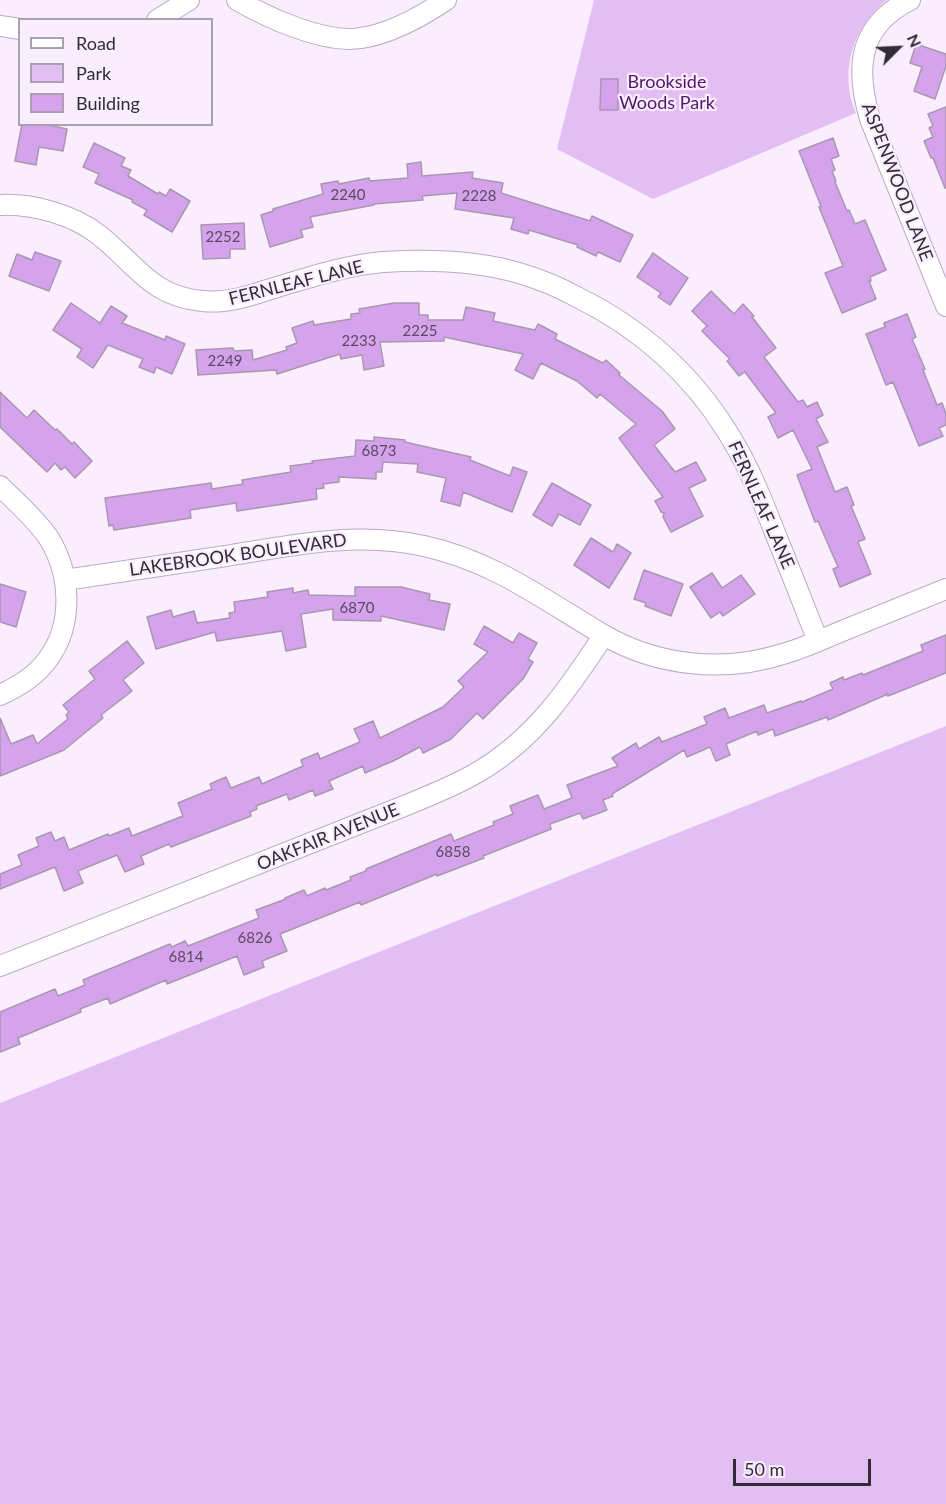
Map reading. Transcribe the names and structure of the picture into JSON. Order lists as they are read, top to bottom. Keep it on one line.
{"streets":{"street":["ASPENWOOD LANE","FERNLEAF LANE","LAKEBROOK BOULEVARD","OAKFAIR AVENUE"]},"crossings":[["FERNLEAF LANE","LAKEBROOK BOULEVARD"],["LAKEBROOK BOULEVARD","OAKFAIR AVENUE"]],"parks":["Brookside Woods Park"],"house_numbers":["2240","2228","2252","2225","2233","2249","6873","6870","6858","6826","6814"],"legend":["Road","Park","Building"],"scale_bar":"50 m","north":"top right"}
